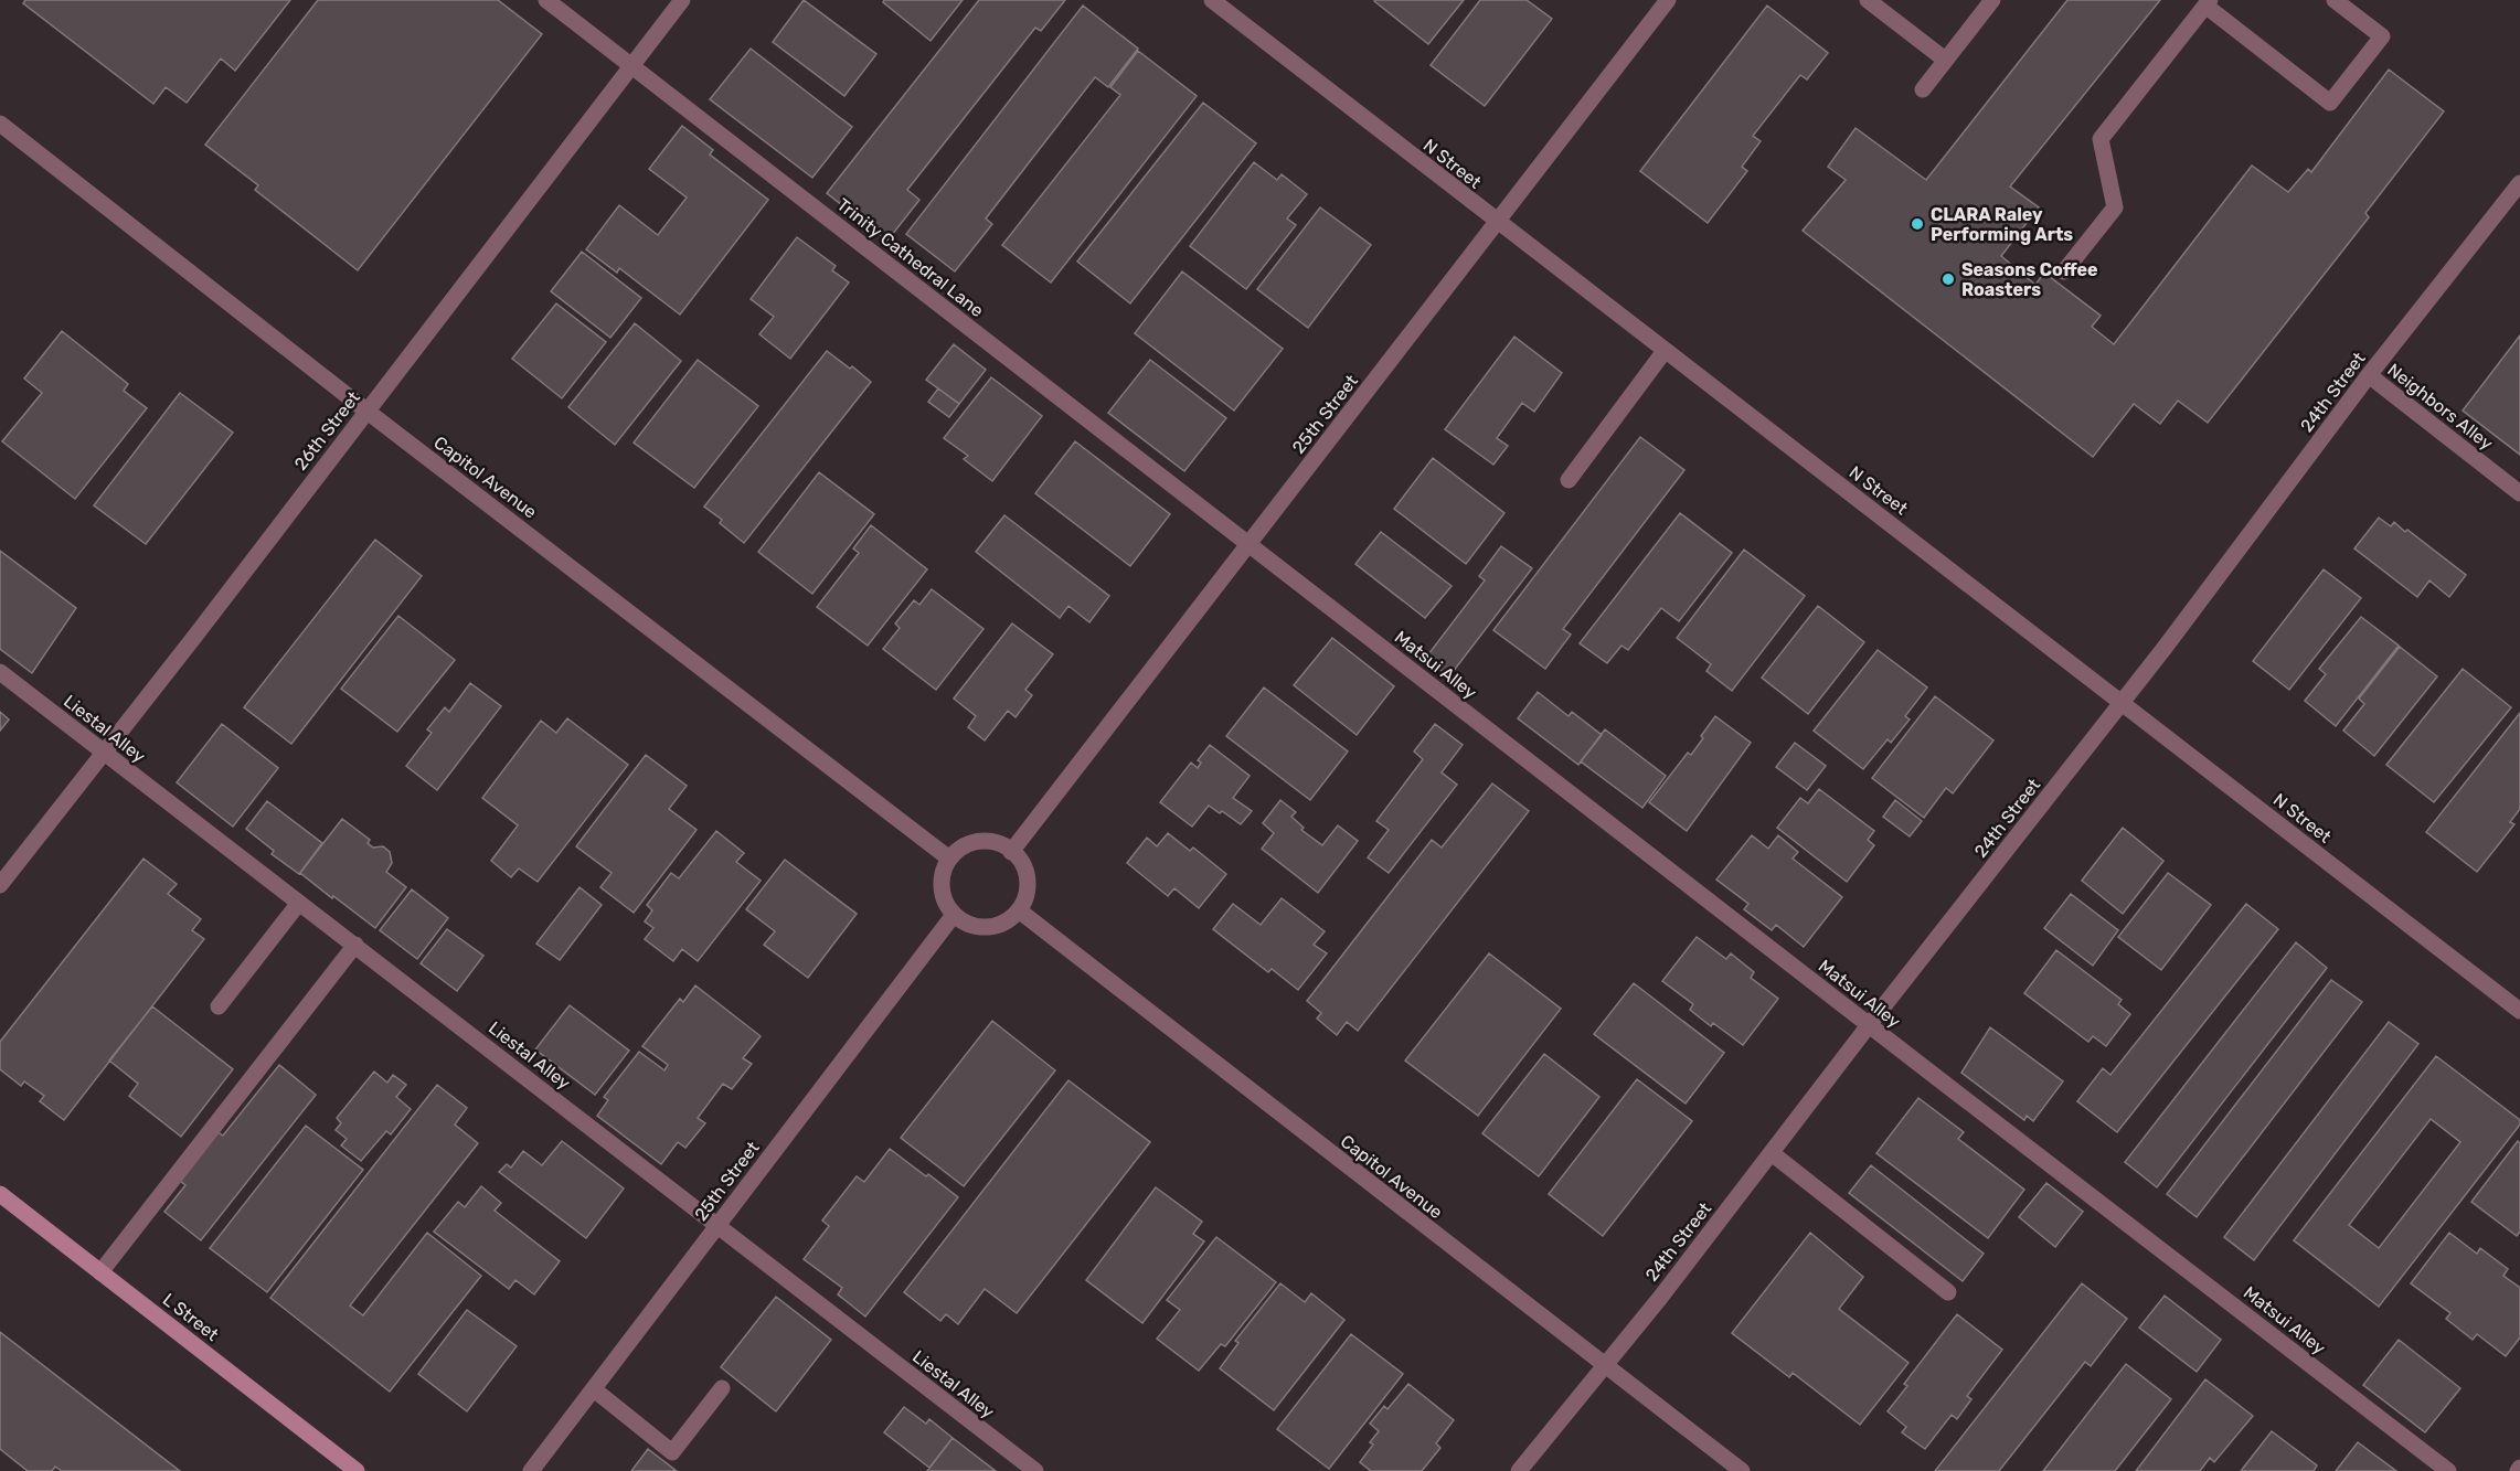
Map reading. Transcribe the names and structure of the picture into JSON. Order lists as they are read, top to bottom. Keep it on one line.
{"streets":{"main road":["L Street"],"street":["N Street","Trinity Cathedral Lane","24th Street","Neighbors Alley","25th Street","26th Street","Capitol Avenue","Matsui Alley","Liestal Alley"]},"crossings":[["N Street","24th Street"],["N Street","25th Street"],["Trinity Cathedral Lane","25th Street"],["Trinity Cathedral Lane","26th Street"],["Trinity Cathedral Lane","Matsui Alley"],["24th Street","Neighbors Alley"],["24th Street","Capitol Avenue"],["24th Street","Matsui Alley"],["25th Street","Capitol Avenue"],["25th Street","Matsui Alley"],["25th Street","Liestal Alley"],["26th Street","Capitol Avenue"],["26th Street","Liestal Alley"]],"places":["CLARA Raley Performing Arts","Seasons Coffee Roasters"]}
